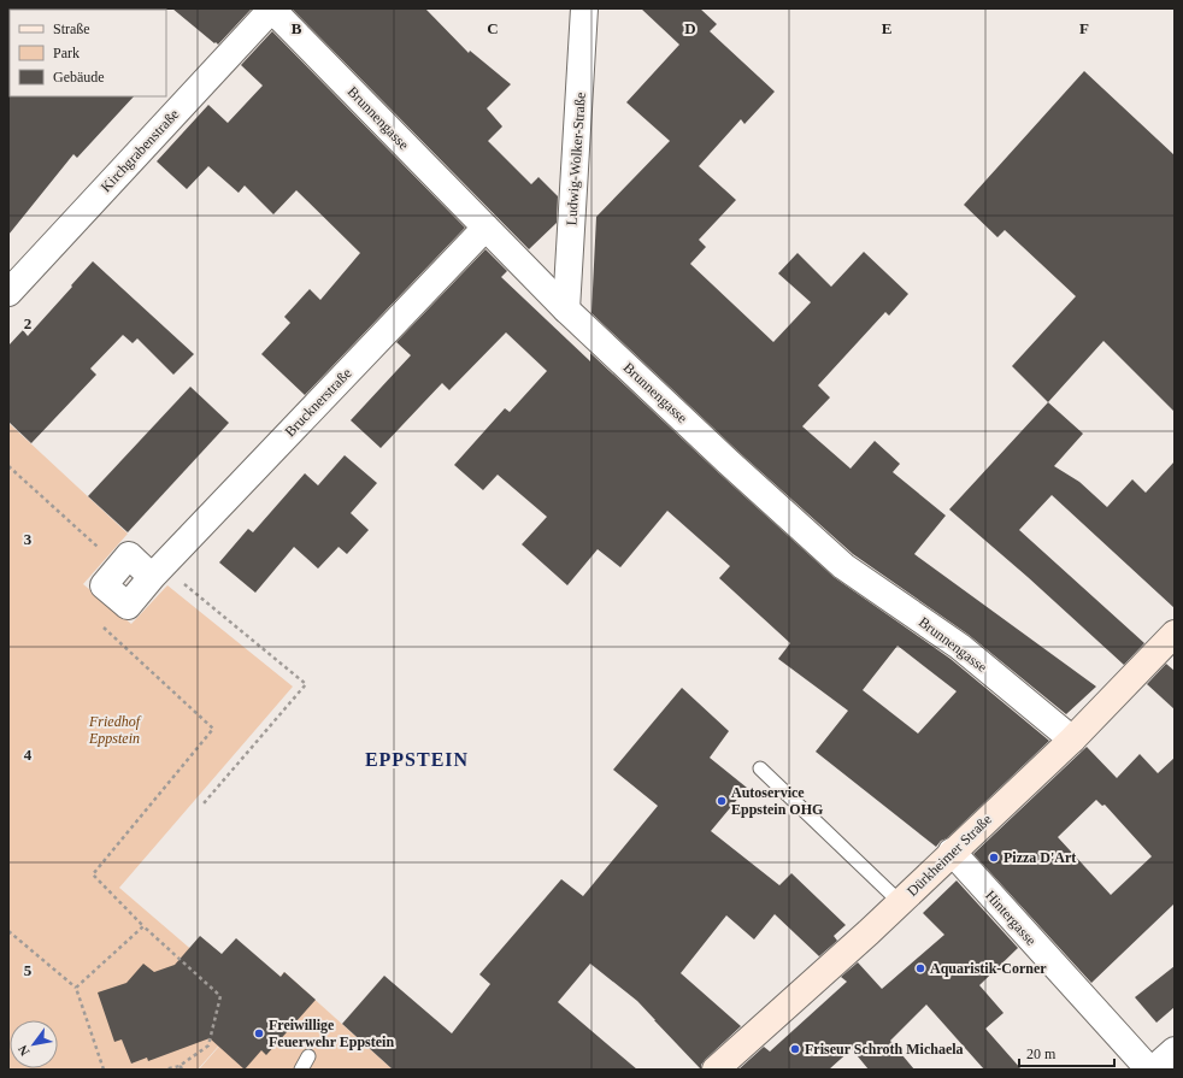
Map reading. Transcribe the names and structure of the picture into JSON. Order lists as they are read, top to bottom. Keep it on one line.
{"streets":{"main road":["Dürkheimer Straße"],"street":["Brunnengasse","Kirchgrabenstraße","Ludwig-Wolker-Straße","Brucknerstraße","Hintergasse"]},"crossings":[["Brunnengasse","Kirchgrabenstraße"],["Brunnengasse","Ludwig-Wolker-Straße"],["Brunnengasse","Brucknerstraße"],["Brunnengasse","Dürkheimer Straße"],["Dürkheimer Straße","Hintergasse"]],"districts":["EPPSTEIN"],"parks":["Friedhof Eppstein"],"places":["Autoservice Eppstein OHG","Pizza D'Art","Aquaristik-Corner","Freiwillige Feuerwehr Eppstein","Friseur Schroth Michaela"],"legend":["Straße","Park","Gebäude"],"scale_bar":"20 m","north":"bottom left","grid":{"columns":["B","C","D","E","F"],"rows":["2","3","4","5"]}}
